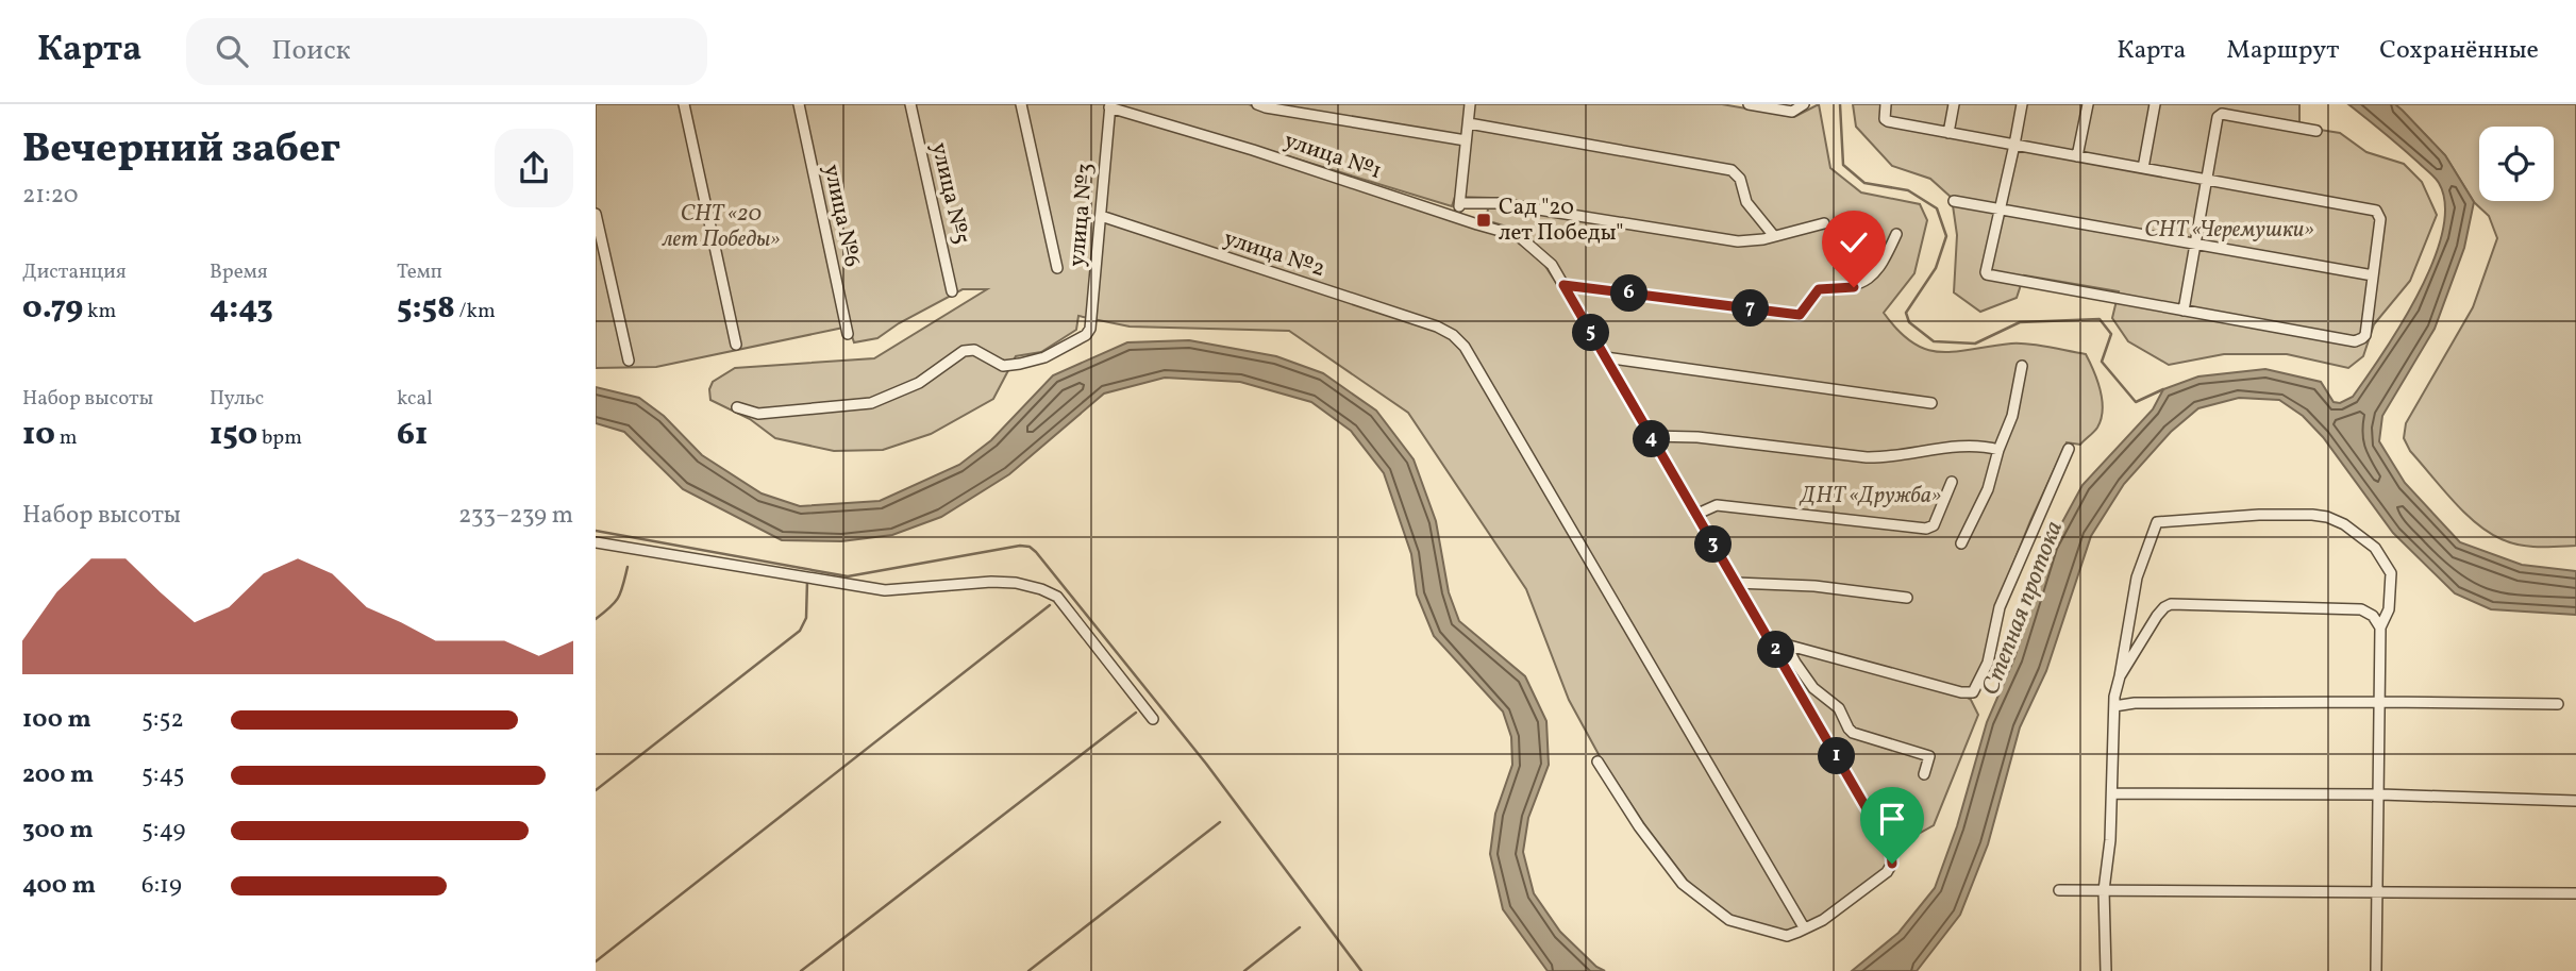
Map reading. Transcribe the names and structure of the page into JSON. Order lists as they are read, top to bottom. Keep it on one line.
{"streets":{"street":["улица №1","улица №5","улица №3","улица №6","улица №2"]},"crossings":[["улица №1","улица №3"],["улица №1","улица №2"],["улица №3","улица №2"]],"water":["Степная протока"],"parks":["СНТ «20 лет Победы»","СНТ «Черемушки»","ДНТ «Дружба»"],"places":{"transit":["Сад \"20 лет Победы\""]},"page":{"header":"Карта","search":"Поиск","nav":["Карта","Маршрут","Сохранённые"],"heading":["Вечерний забег","21:20"],"stats":[["Дистанция","0.79 km"],["Время","4:43"],["Темп","5:58 /km"],["Набор высоты","10 m"],["Пульс","150 bpm"],["kcal","61"]],"pins":["6","7","5","4","3","2","1"],"chart":["Набор высоты","233–239 m"],"list":[{"name":"100 m","note":"5:52"},{"name":"200 m","note":"5:45"},{"name":"300 m","note":"5:49"},{"name":"400 m","note":"6:19"}]}}
